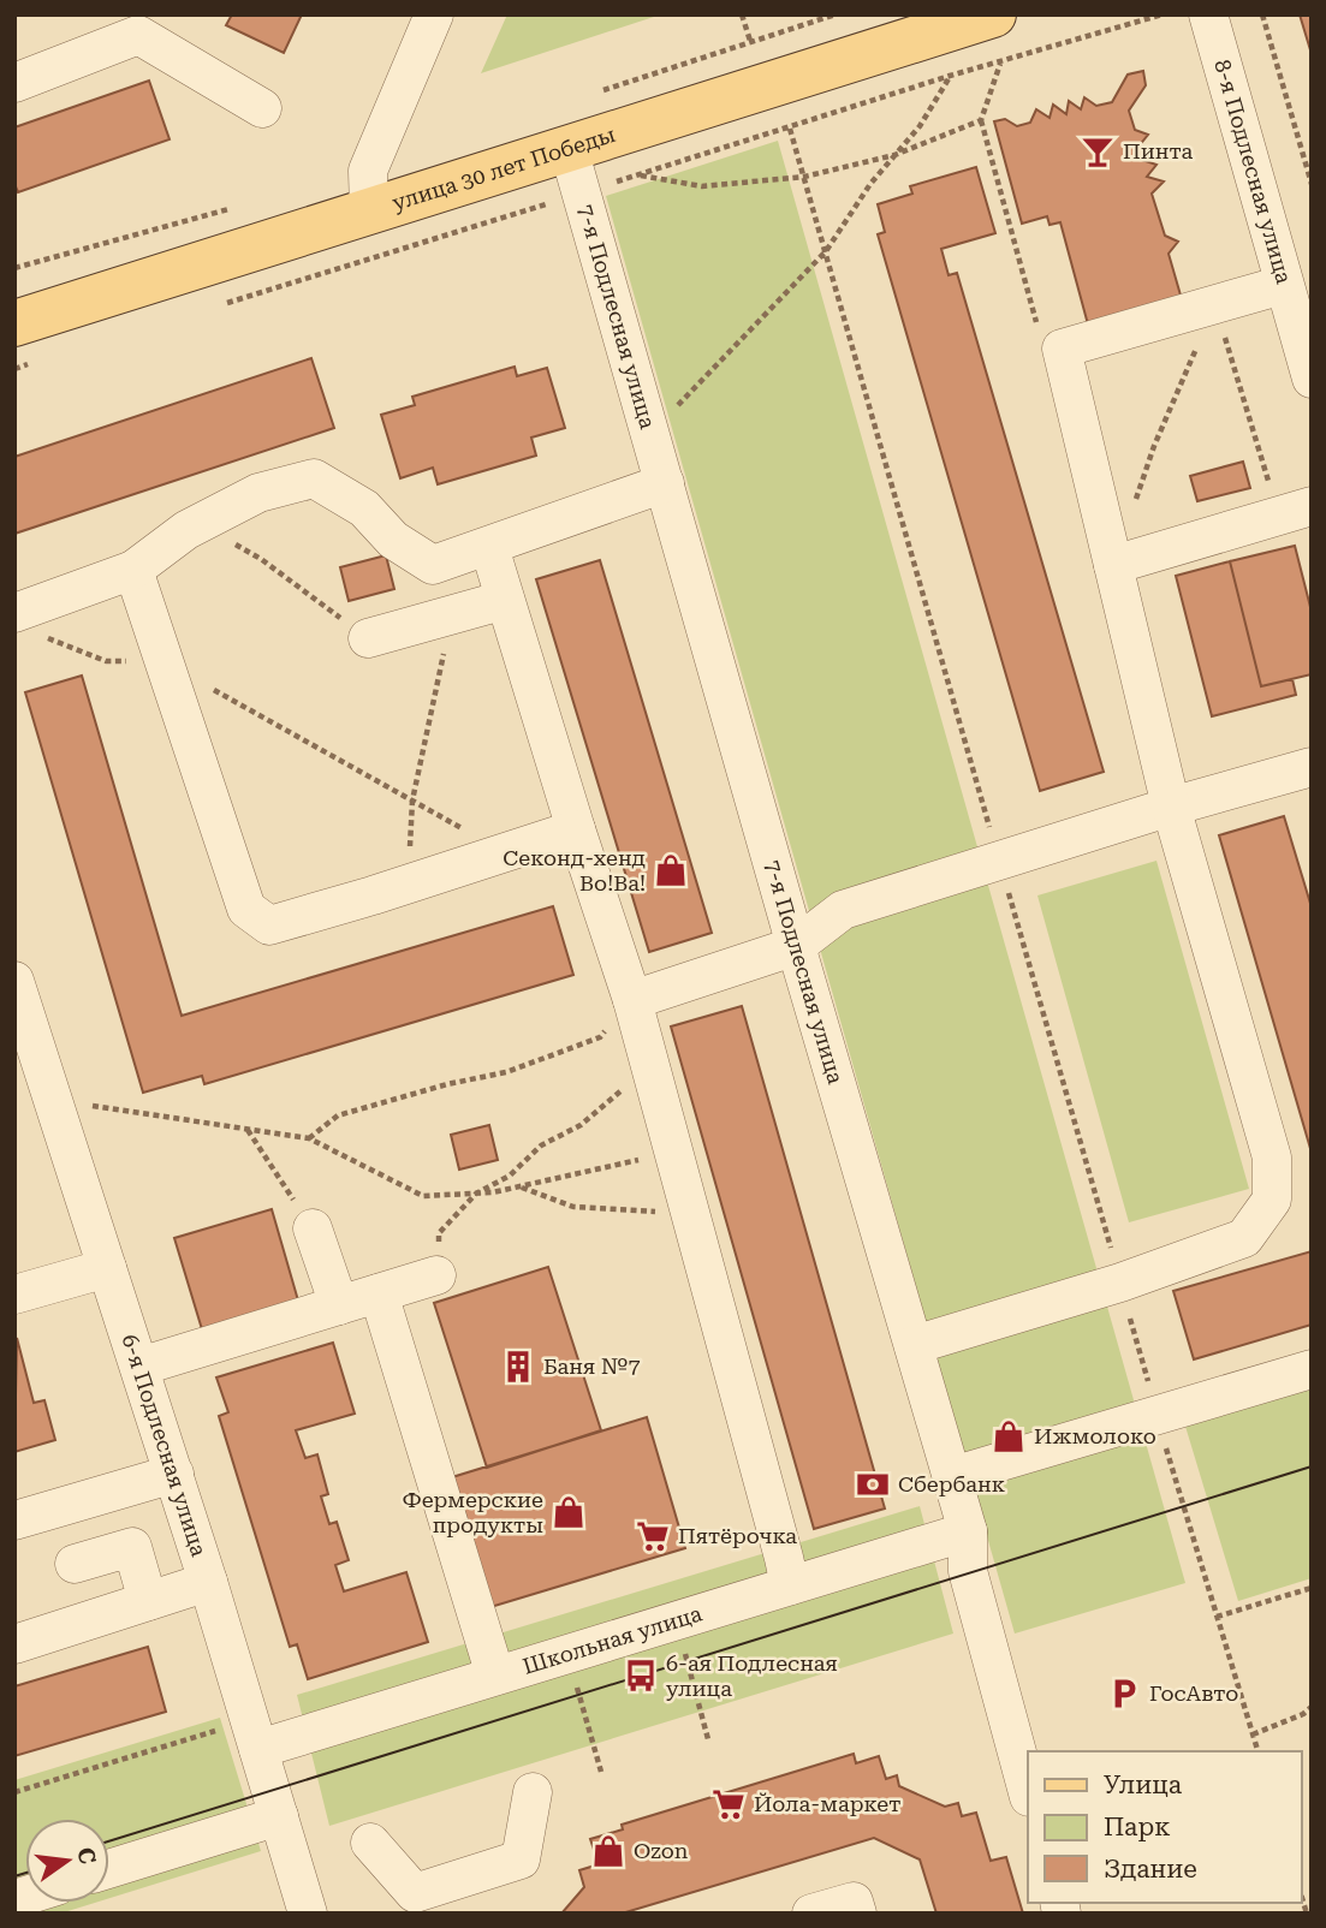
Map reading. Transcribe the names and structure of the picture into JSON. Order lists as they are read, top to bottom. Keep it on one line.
{"streets":{"main road":["улица 30 лет Победы"],"street":["8-я Подлесная улица","7-я Подлесная улица","6-я Подлесная улица","Школьная улица"]},"crossings":[["улица 30 лет Победы","7-я Подлесная улица"],["7-я Подлесная улица","Школьная улица"],["6-я Подлесная улица","Школьная улица"]],"places":{"bar":["Пинта"],"shop":["Секонд-хенд Во!Ва!","Ижмолоко","Фермерские продукты","Ozon"],"building":["Баня №7"],"bank":["Сбербанк"],"supermarket":["Пятёрочка","Йола-маркет"],"bus stop":["6-ая Подлесная улица"],"parking":["ГосАвто"]},"legend":["Улица","Парк","Здание"],"north":"right"}
